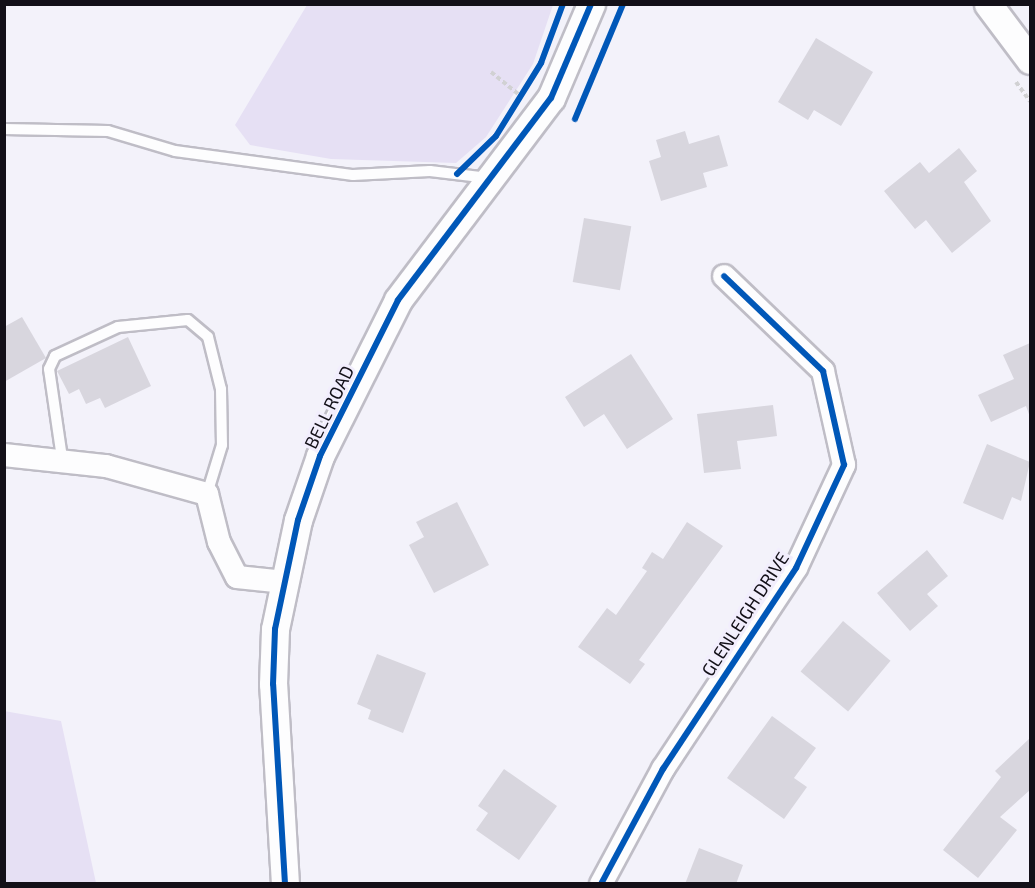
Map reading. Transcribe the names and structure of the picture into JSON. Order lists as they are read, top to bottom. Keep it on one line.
{"streets":{"street":["BELL ROAD","GLENLEIGH DRIVE"]}}
